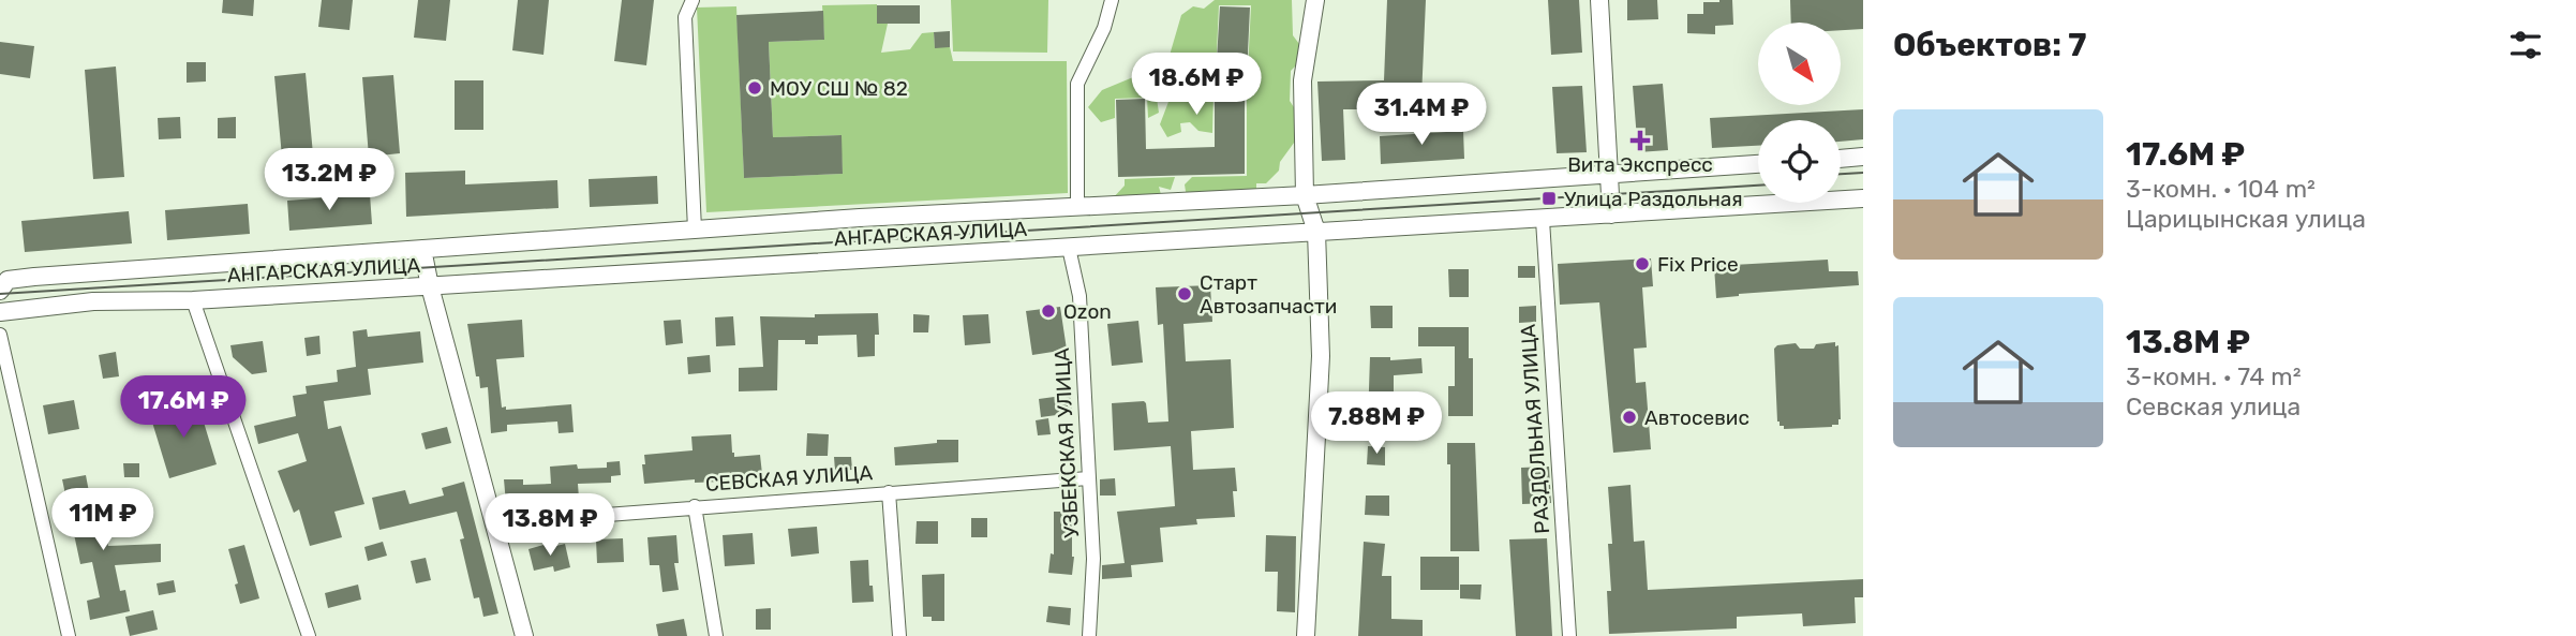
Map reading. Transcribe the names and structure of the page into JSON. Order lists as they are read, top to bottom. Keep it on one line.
{"streets":{"main road":["АНГАРСКАЯ УЛИЦА"],"street":["РАЗДОЛЬНАЯ УЛИЦА","УЗБЕКСКАЯ УЛИЦА","СЕВСКАЯ УЛИЦА"]},"crossings":[["АНГАРСКАЯ УЛИЦА","РАЗДОЛЬНАЯ УЛИЦА"],["АНГАРСКАЯ УЛИЦА","УЗБЕКСКАЯ УЛИЦА"],["УЗБЕКСКАЯ УЛИЦА","СЕВСКАЯ УЛИЦА"]],"places":{"other":["МОУ СШ № 82","Fix Price","Старт Автозапчасти","Ozon","Автосевис"],"health":["Вита Экспресс"],"transit":["Улица Раздольная"]},"north":"bottom right","page":{"heading":"Объектов: 7","price":["18.6M ₽","31.4M ₽","13.2M ₽","17.6M ₽","7.88M ₽","11M ₽","13.8M ₽"],"list":[{"name":"17.6M ₽","note":"3-комн. · 104 m² · Царицынская улица"},{"name":"13.8M ₽","note":"3-комн. · 74 m² · Севская улица"}]}}
